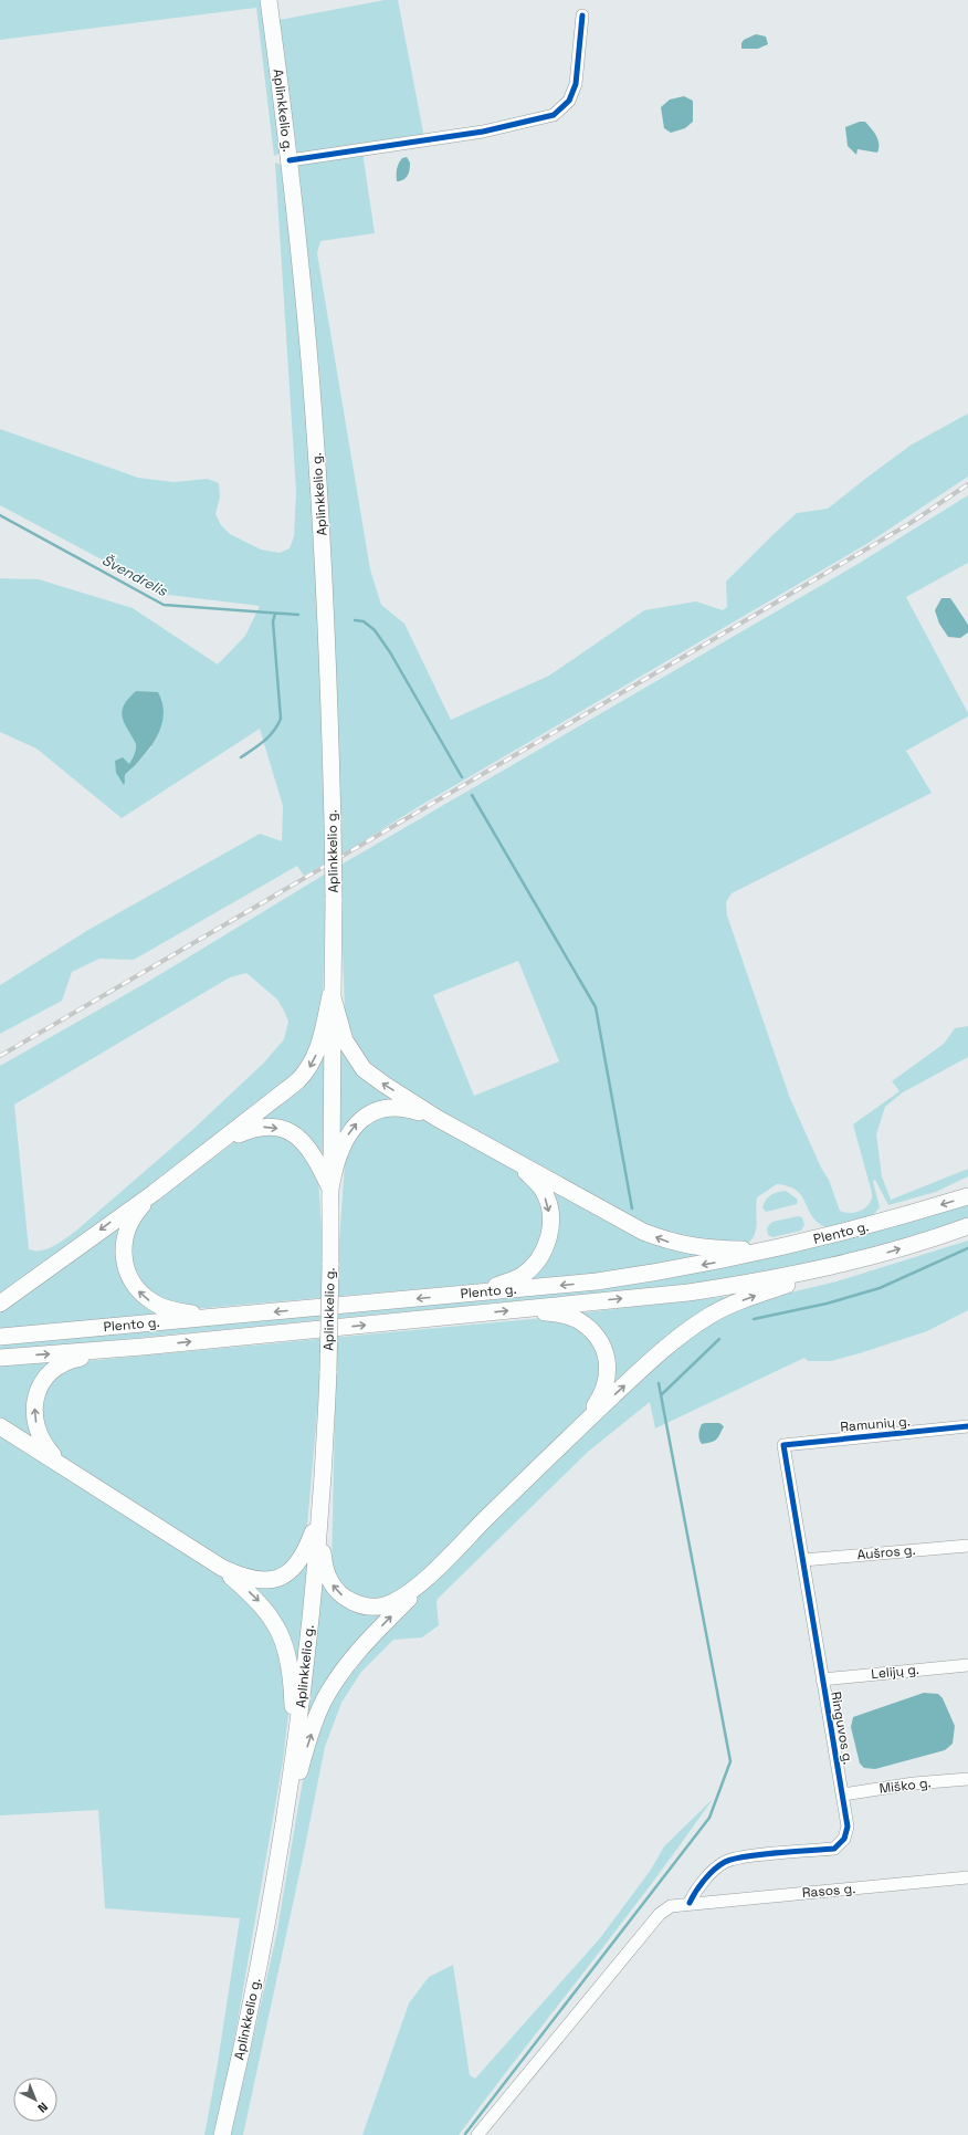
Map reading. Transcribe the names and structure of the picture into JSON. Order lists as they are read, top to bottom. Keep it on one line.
{"streets":{"highway":["Aplinkkelio g.","Plento g."],"street":["Ramunių g.","Aušros g.","Lelijų g.","Ringuvos g.","Miško g.","Rasos g."]},"crossings":[["Ramunių g.","Ringuvos g."],["Aušros g.","Ringuvos g."],["Lelijų g.","Ringuvos g."],["Ringuvos g.","Miško g."],["Ringuvos g.","Rasos g."]],"water":["Švendrelis"],"north":"bottom right"}
